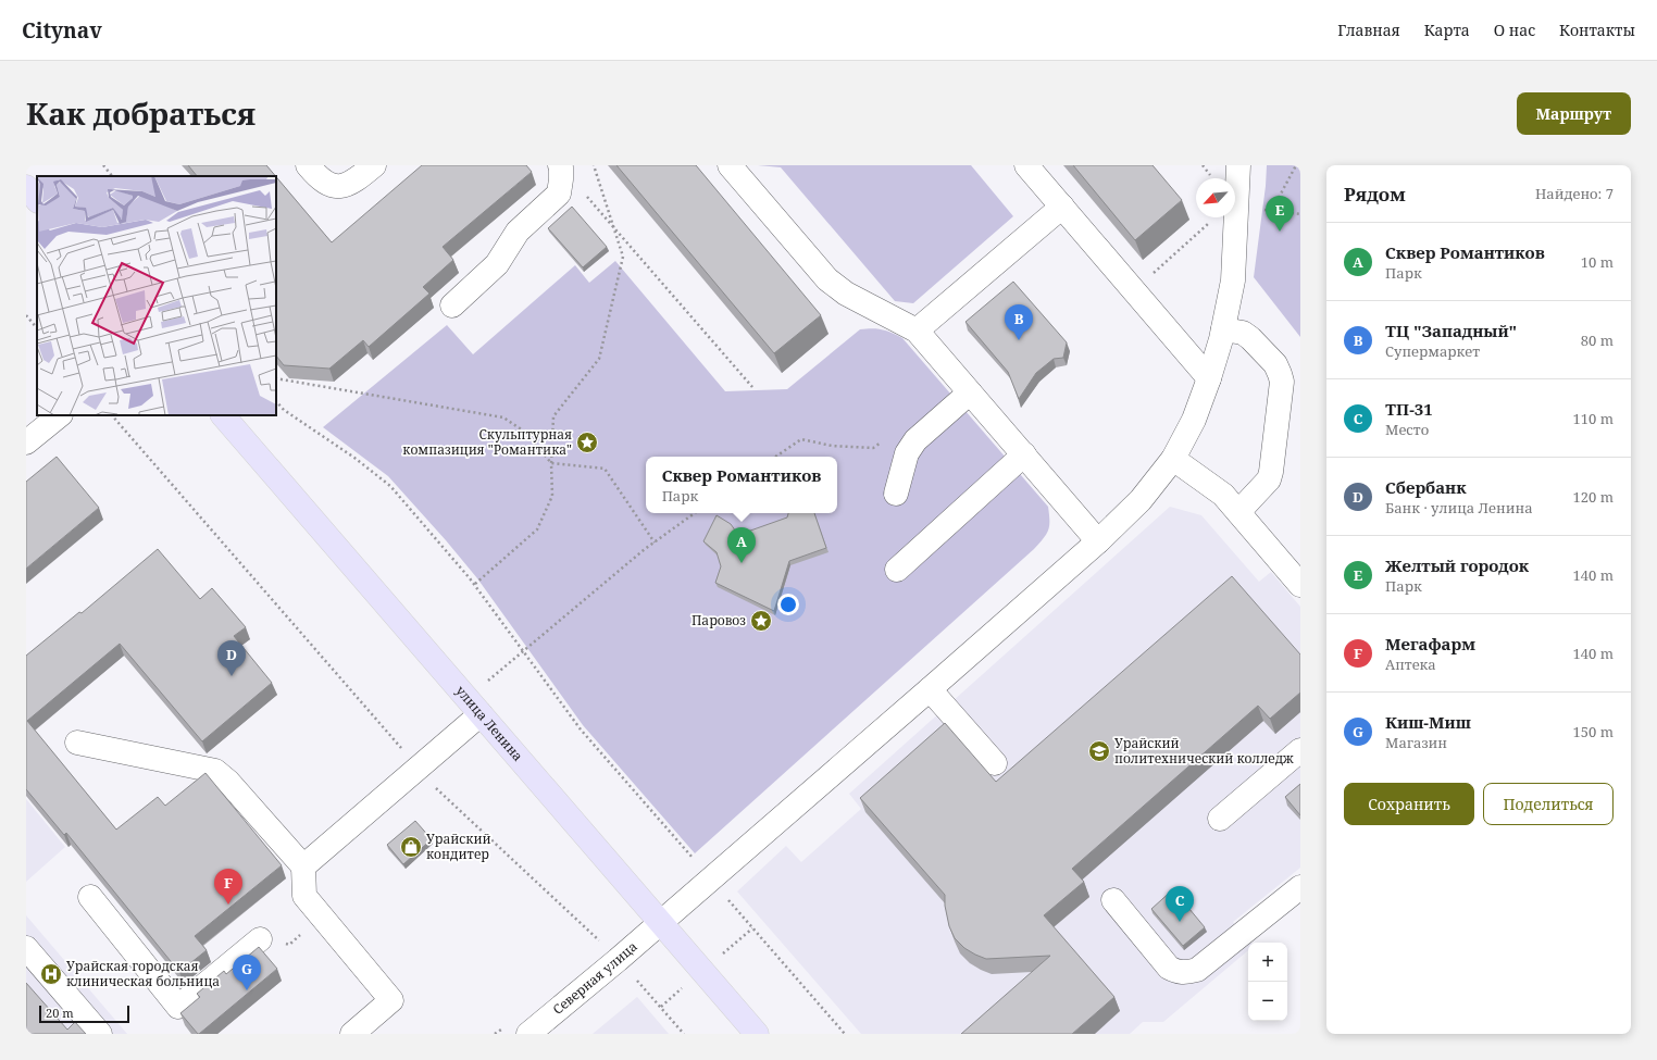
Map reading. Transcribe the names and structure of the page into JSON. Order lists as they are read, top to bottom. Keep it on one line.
{"streets":{"main road":["улица Ленина"],"street":["Северная улица"]},"crossings":[["улица Ленина","Северная улица"]],"places":{"place":["Скульптурная компазиция \"Романтика\"","Паровоз"],"school or university":["Урайский политехнический колледж"],"shop":["Урайский кондитер"],"hospital":["Урайская городская клиническая больница"]},"scale_bar":"20 m","north":"bottom left","page":{"header":"Citynav","nav":["Главная","Карта","О нас","Контакты"],"title":"Как добраться","buttons":["Маршрут",["Сохранить","Поделиться"]],"heading":["Рядом","Найдено: 7"],"pins":["E","B","A","D","F","C","G"],"list":[{"mark":"A","name":"Сквер Романтиков","note":"Парк","value":"10 m"},{"mark":"B","name":"ТЦ \"Западный\"","note":"Супермаркет","value":"80 m"},{"mark":"C","name":"ТП-31","note":"Место","value":"110 m"},{"mark":"D","name":"Сбербанк","note":"Банк · улица Ленина","value":"120 m"},{"mark":"E","name":"Желтый городок","note":"Парк","value":"140 m"},{"mark":"F","name":"Мегафарм","note":"Аптека","value":"140 m"},{"mark":"G","name":"Киш-Миш","note":"Магазин","value":"150 m"}],"popup":["Сквер Романтиков","Парк"],"map_buttons":["+","−"],"scale":"20 m"}}
